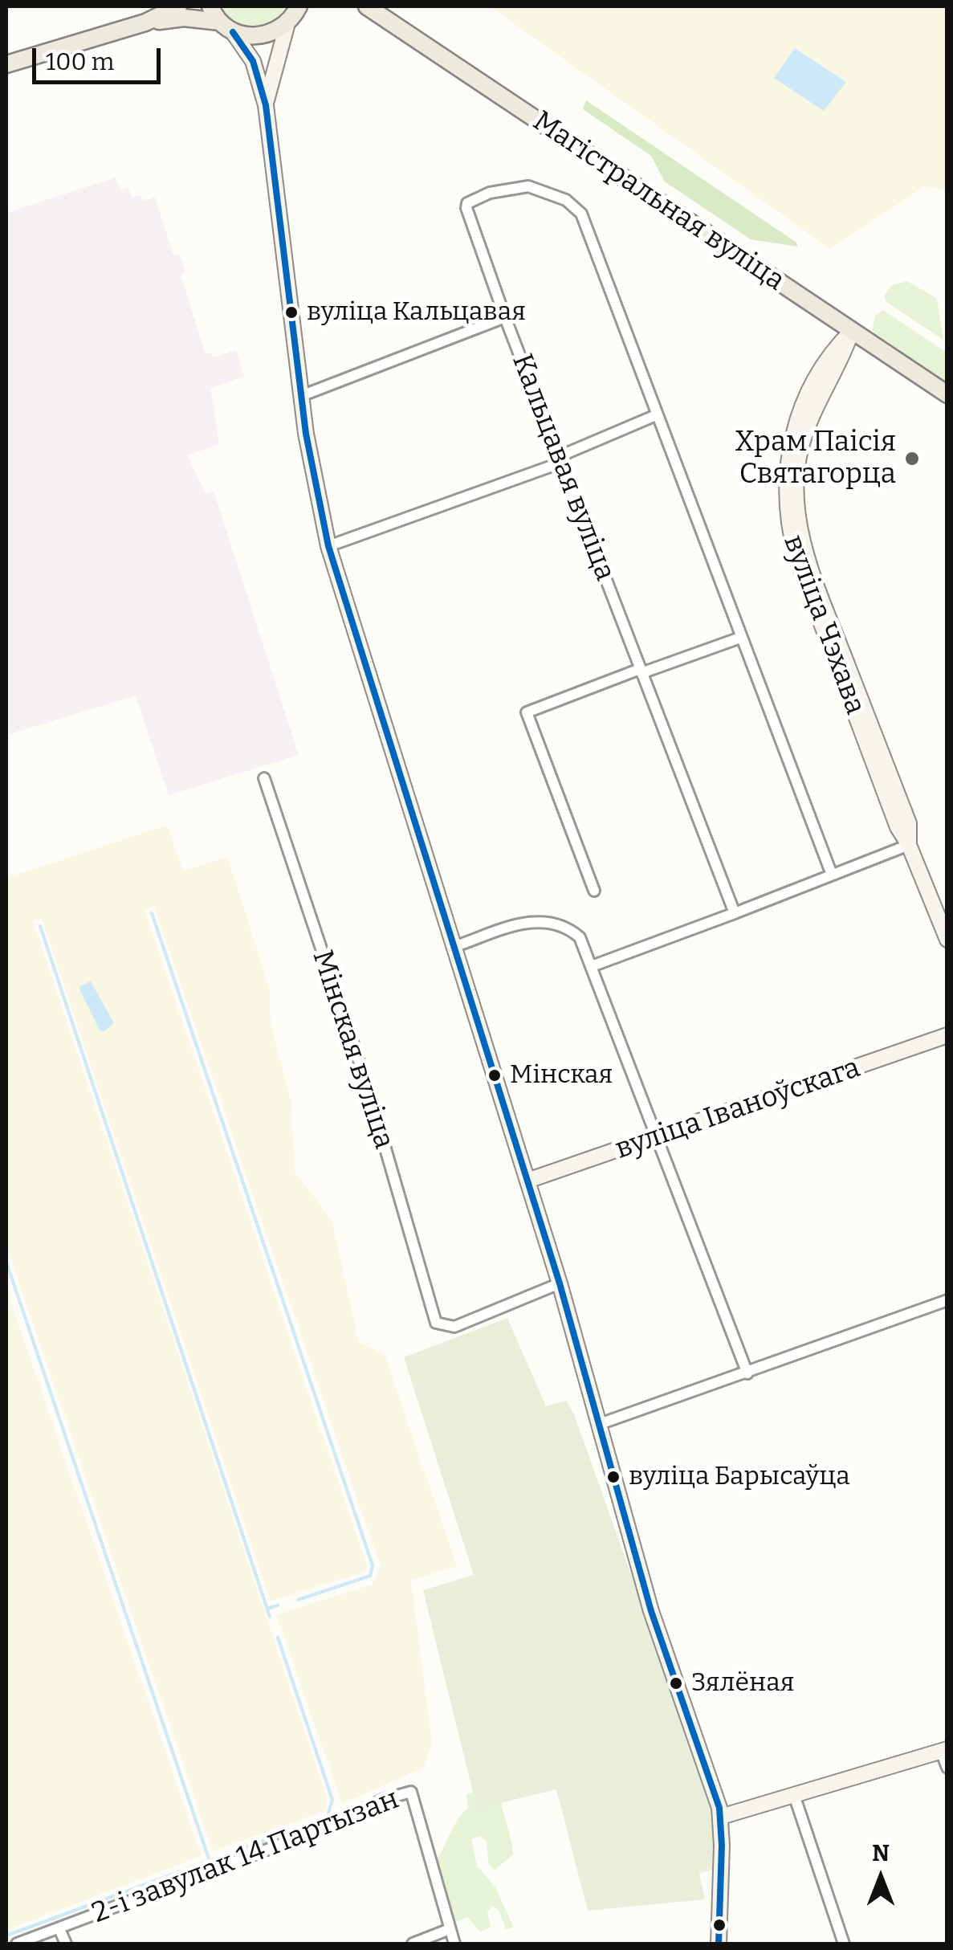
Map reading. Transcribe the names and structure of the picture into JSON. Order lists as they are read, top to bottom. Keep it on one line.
{"streets":{"main road":["Магістральная вуліца","вуліца Чэхава","вуліца Іваноўскага"],"street":["Кальцавая вуліца","Мінская вуліца","2-і завулак 14 Партызан"]},"crossings":[["Магістральная вуліца","вуліца Чэхава"]],"places":["вуліца Кальцавая","Храм Паісія Святагорца","Мінская","вуліца Барысаўца","Зялёная"],"scale_bar":"100 m","north":"top"}
